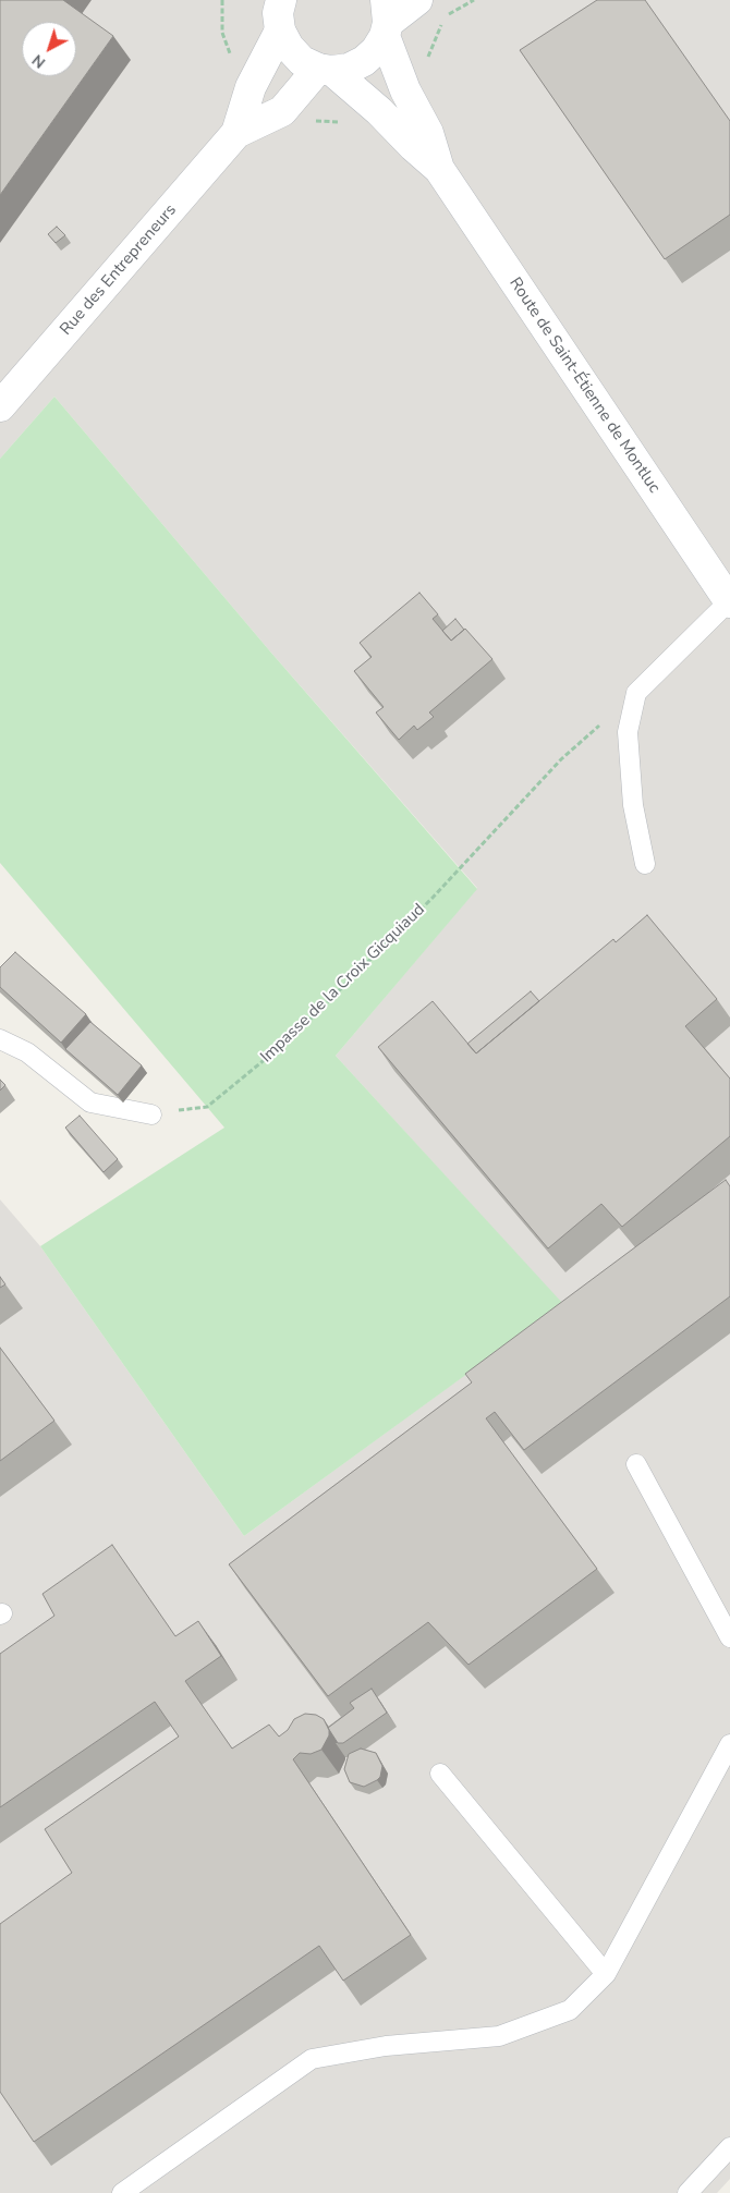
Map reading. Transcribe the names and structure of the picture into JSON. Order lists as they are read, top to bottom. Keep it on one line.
{"streets":{"main road":["Rue des Entrepreneurs","Route de Saint-Étienne de Montluc"],"path":["Impasse de la Croix Gicquiaud"]},"crossings":[["Rue des Entrepreneurs","Route de Saint-Étienne de Montluc"]],"north":"bottom left"}
